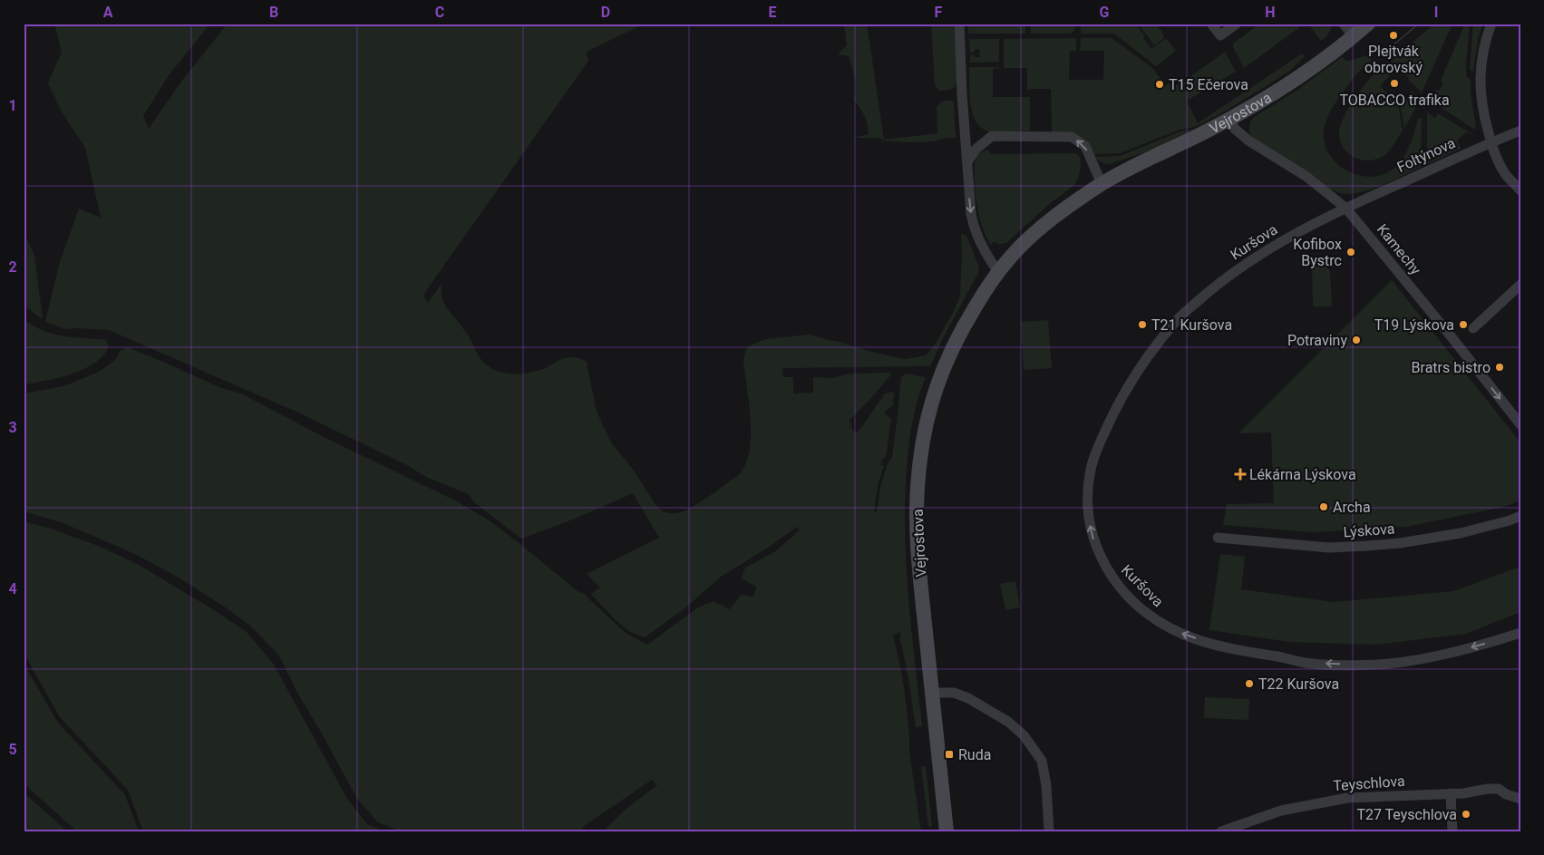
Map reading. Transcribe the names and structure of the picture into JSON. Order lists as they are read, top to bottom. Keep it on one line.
{"streets":{"street":["Vejrostova","Foltýnova","Kuršova","Kamechy","Lýskova","Teyschlova"]},"crossings":[["Vejrostova","Kamechy"],["Foltýnova","Kuršova"],["Foltýnova","Kamechy"],["Kuršova","Kamechy"]],"one_way":["Kamechy"],"places":{"other":["Plejtvák obrovský","TOBACCO trafika","T15 Ečerova","Kofibox Bystrc","T21 Kuršova","T19 Lýskova","Potraviny","Bratrs bistro","Archa","T22 Kuršova","T27 Teyschlova"],"health":["Lékárna Lýskova"],"transit":["Ruda"]},"grid":{"columns":["A","B","C","D","E","F","G","H","I"],"rows":["1","2","3","4","5"]}}
